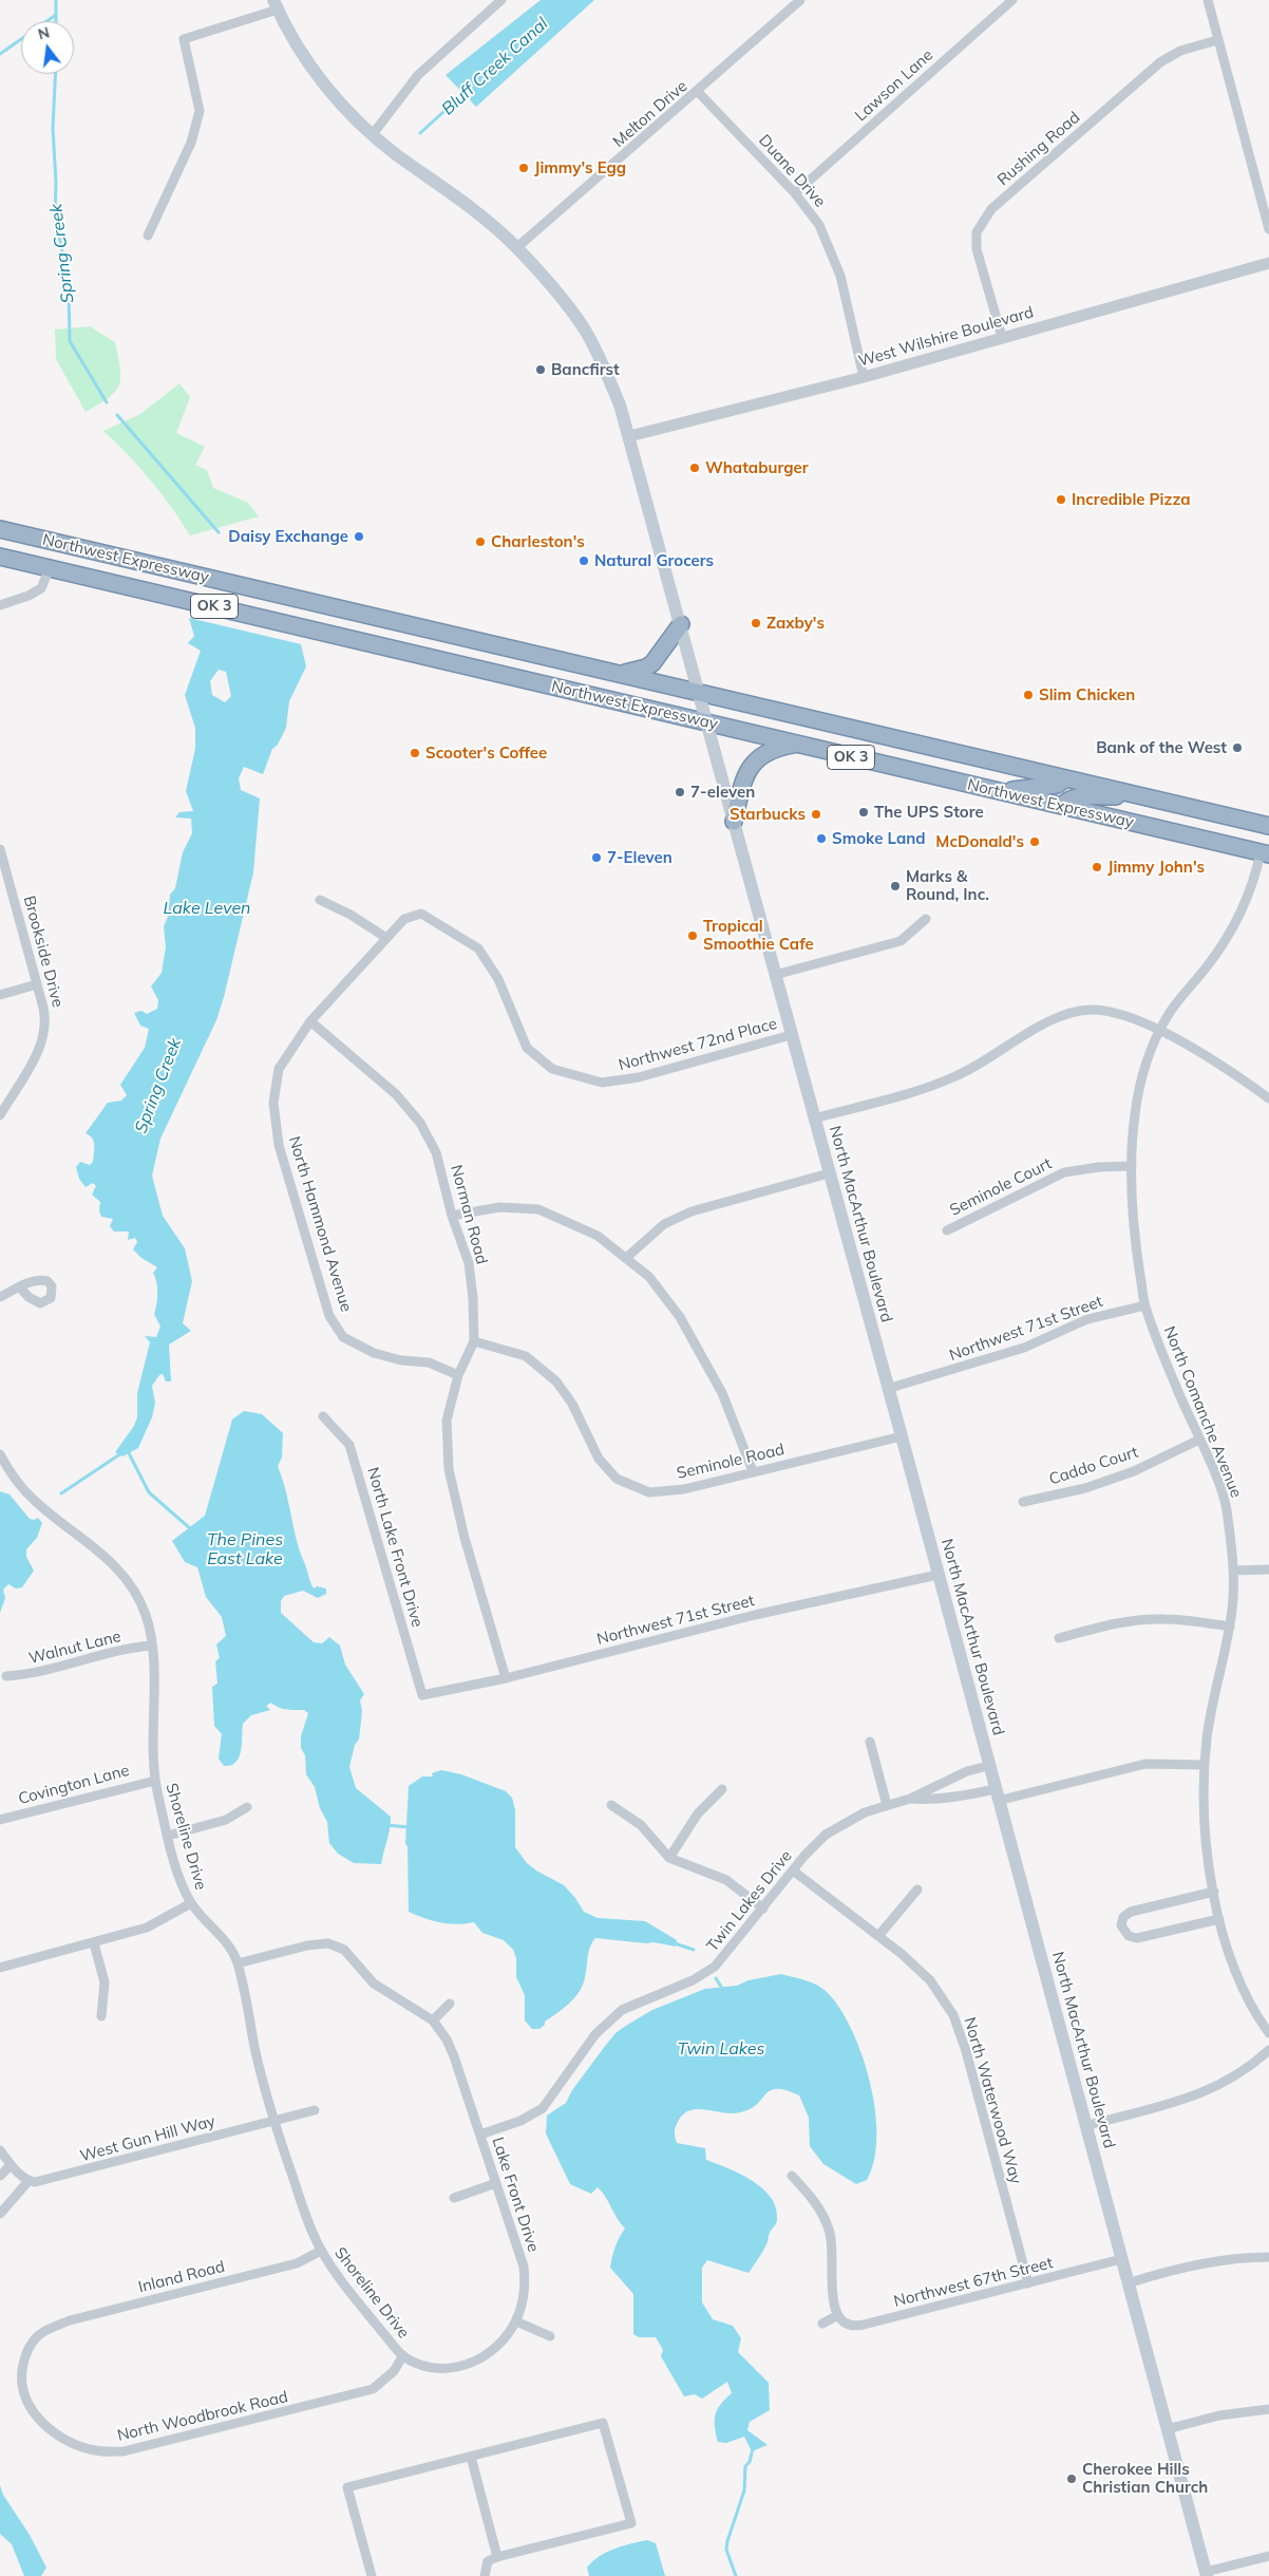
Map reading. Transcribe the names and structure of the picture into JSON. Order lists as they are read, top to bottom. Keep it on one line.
{"streets":{"highway":["Northwest Expressway","OK 3"],"main road":["North MacArthur Boulevard"],"street":["Lawson Lane","Melton Drive","Rushing Road","Duane Drive","West Wilshire Boulevard","Brookside Drive","Northwest 72nd Place","Seminole Court","Norman Road","North Hammond Avenue","Northwest 71st Street","North Comanche Avenue","Seminole Road","Caddo Court","North Lake Front Drive","Walnut Lane","Covington Lane","Shoreline Drive","Twin Lakes Drive","North Waterwood Way","West Gun Hill Way","Lake Front Drive","Inland Road","Northwest 67th Street","North Woodbrook Road"]},"crossings":[["Lawson Lane","Duane Drive"],["Melton Drive","Duane Drive"],["Melton Drive","North MacArthur Boulevard"],["Rushing Road","West Wilshire Boulevard"],["Duane Drive","West Wilshire Boulevard"],["West Wilshire Boulevard","North MacArthur Boulevard"],["Northwest Expressway","North MacArthur Boulevard"],["Northwest Expressway","North Comanche Avenue"],["Northwest 72nd Place","North Hammond Avenue"],["Northwest 72nd Place","North MacArthur Boulevard"],["Seminole Court","North Comanche Avenue"],["Norman Road","North Hammond Avenue"],["Norman Road","Northwest 71st Street"],["Norman Road","Seminole Road"],["North MacArthur Boulevard","Northwest 71st Street"],["North MacArthur Boulevard","Seminole Road"],["North MacArthur Boulevard","Twin Lakes Drive"],["North MacArthur Boulevard","Northwest 67th Street"],["Northwest 71st Street","North Comanche Avenue"],["Northwest 71st Street","North Lake Front Drive"],["North Comanche Avenue","Caddo Court"],["Walnut Lane","Shoreline Drive"],["Covington Lane","Shoreline Drive"],["Shoreline Drive","West Gun Hill Way"],["Shoreline Drive","Lake Front Drive"],["Shoreline Drive","Inland Road"],["Shoreline Drive","North Woodbrook Road"],["Twin Lakes Drive","North Waterwood Way"],["Twin Lakes Drive","Lake Front Drive"],["North Waterwood Way","Northwest 67th Street"],["Lake Front Drive","North Woodbrook Road"],["Inland Road","North Woodbrook Road"]],"water":["Bluff Creek Canal","Spring Creek","Lake Leven","The Pines East Lake","Twin Lakes"],"places":["Jimmy's Egg","Bancfirst","Whataburger","Incredible Pizza","Daisy Exchange","Charleston's","Natural Grocers","Zaxby's","Slim Chicken","Bank of the West","Scooter's Coffee","7-eleven","The UPS Store","Starbucks","Smoke Land","McDonald's","7-Eleven","Jimmy John's","Marks & Round, Inc.","Tropical Smoothie Cafe","Cherokee Hills Christian Church"],"north":"top"}
